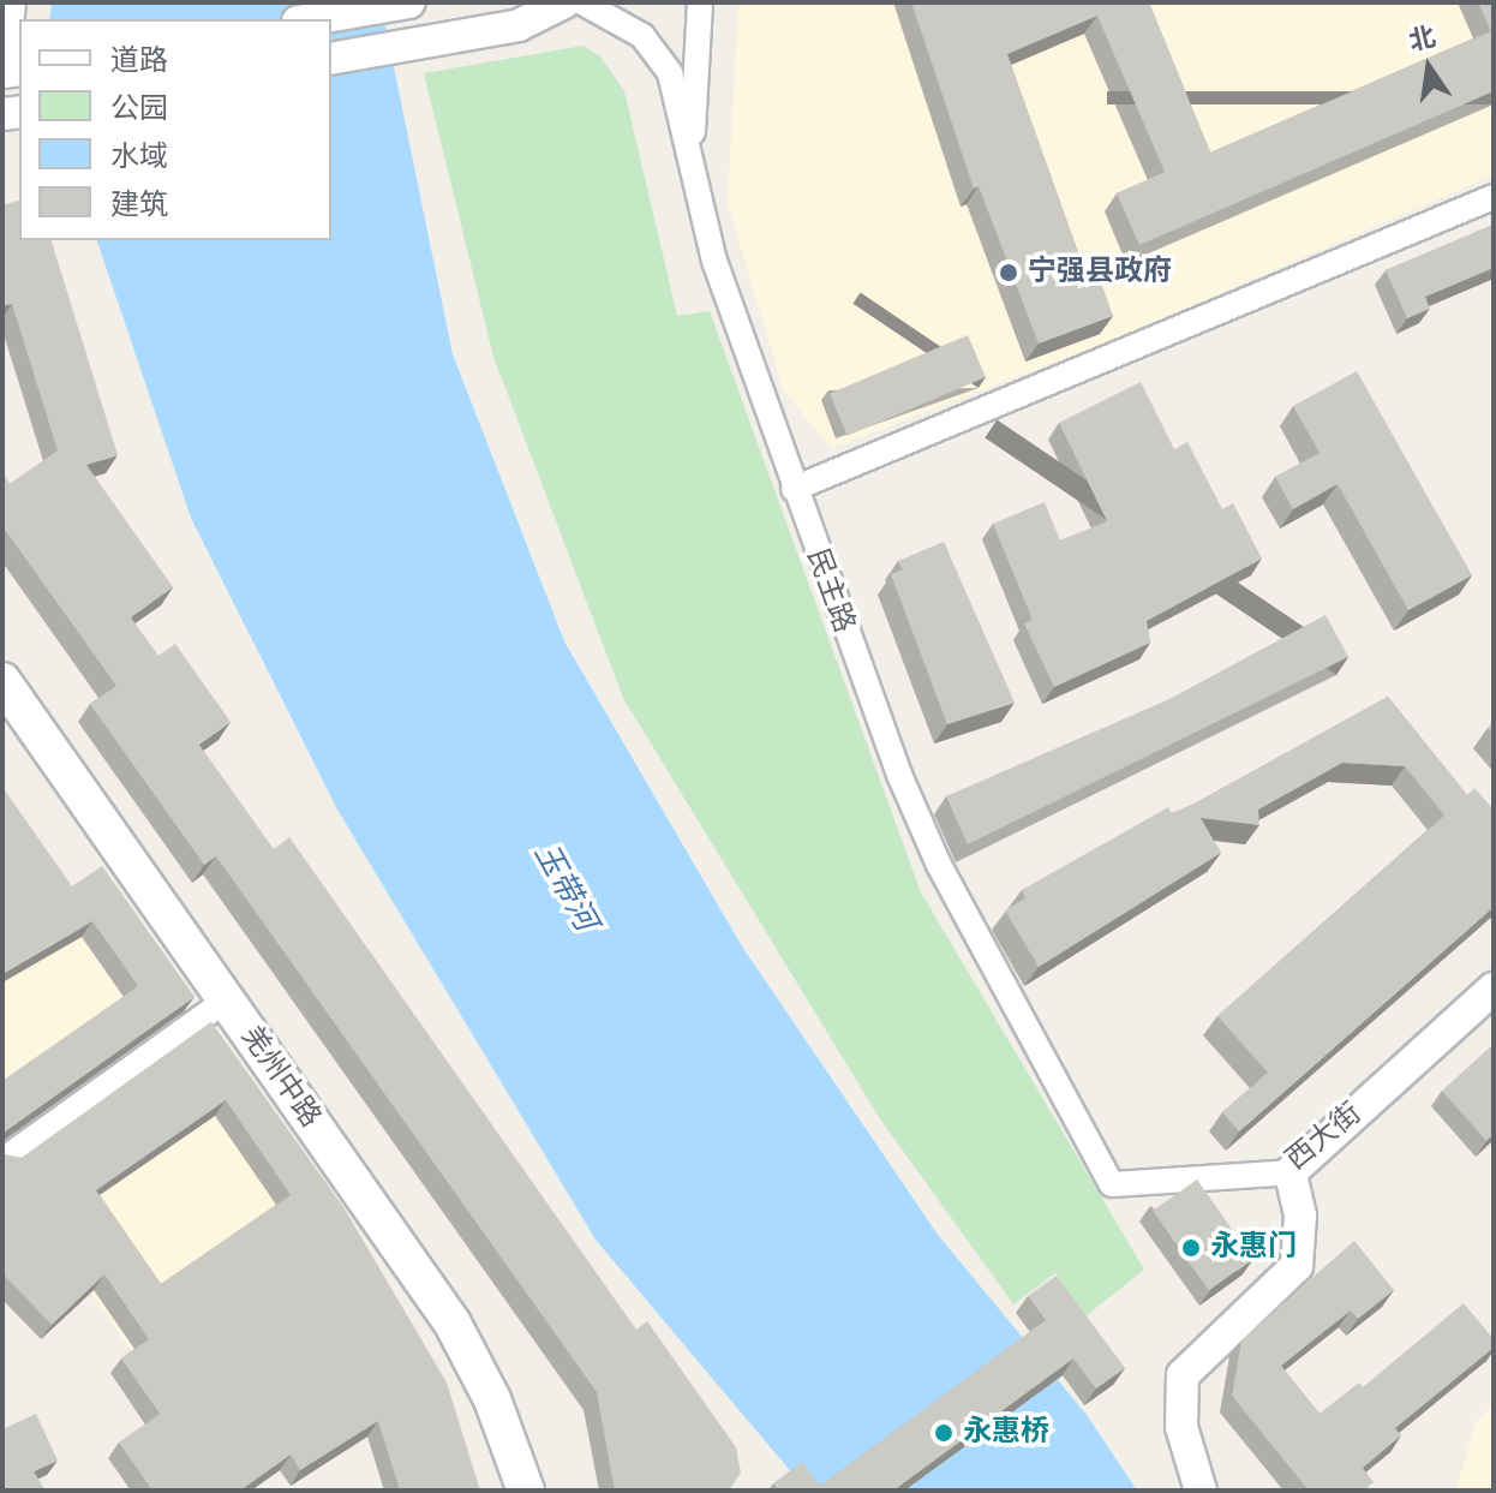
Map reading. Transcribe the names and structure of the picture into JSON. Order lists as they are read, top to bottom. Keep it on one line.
{"streets":{"main road":["羌州中路"],"street":["民主路","西大街"]},"crossings":[["民主路","西大街"]],"water":["玉带河"],"places":["宁强县政府","永惠门","永惠桥"],"legend":["道路","公园","水域","建筑"],"north":"top"}
